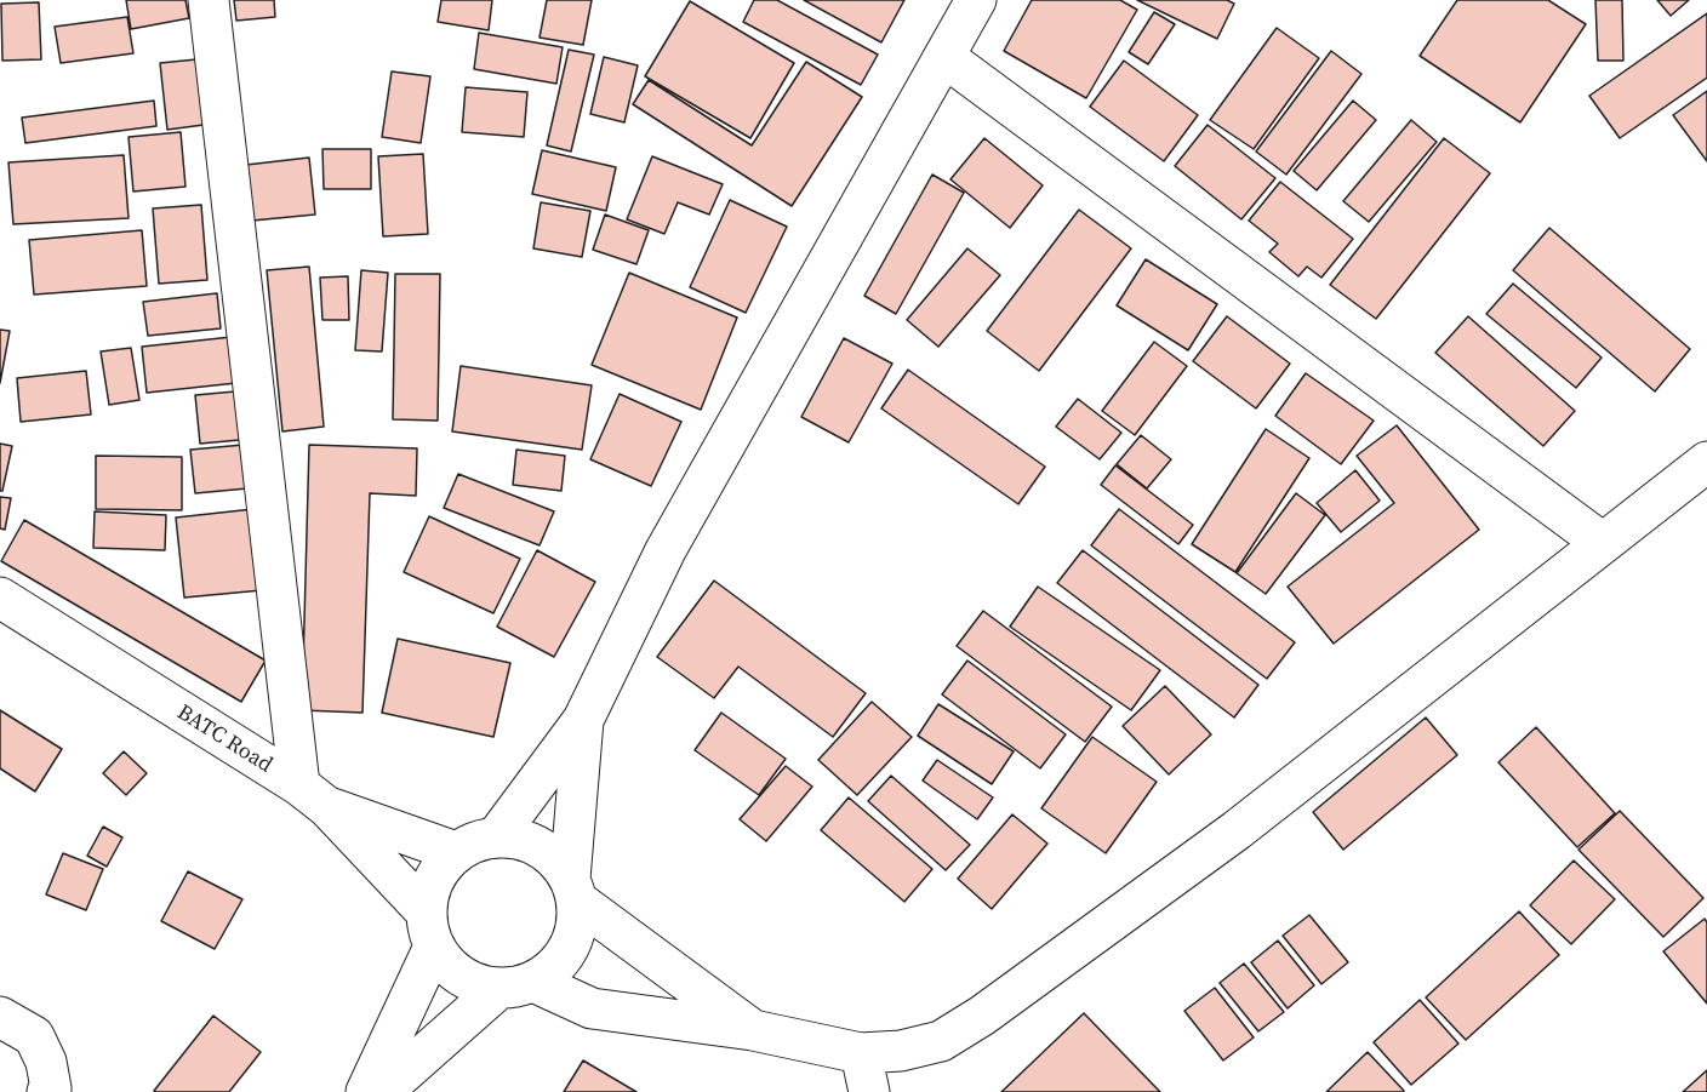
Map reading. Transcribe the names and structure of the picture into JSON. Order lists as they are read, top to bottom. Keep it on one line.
{"streets":{"street":["BATC Road"]}}
